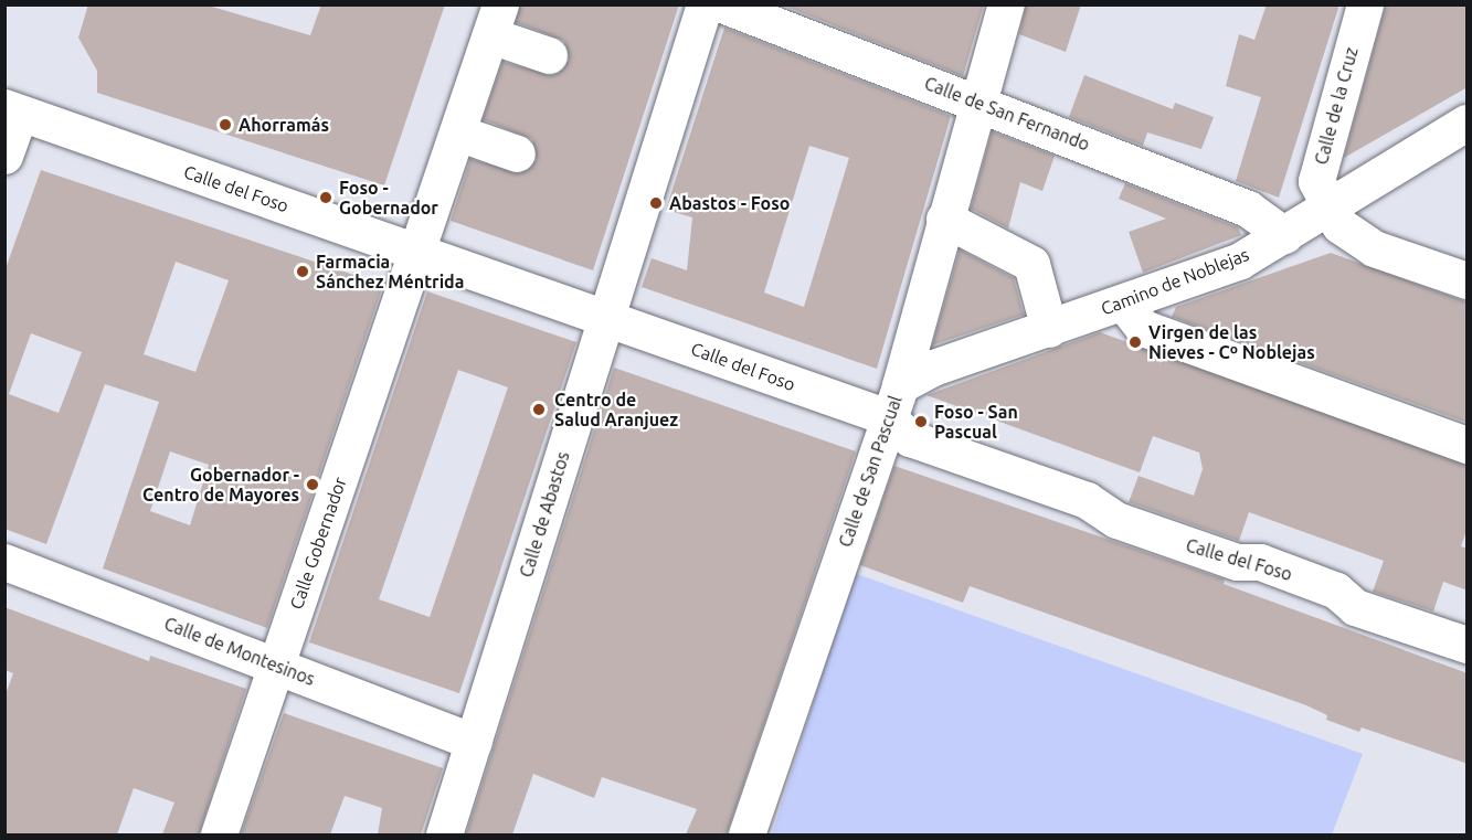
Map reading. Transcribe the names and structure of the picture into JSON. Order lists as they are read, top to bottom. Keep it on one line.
{"streets":{"street":["Calle de la Cruz","Calle de San Fernando","Calle del Foso","Camino de Noblejas","Calle de San Pascual","Calle de Abastos","Calle Gobernador","Calle de Montesinos"]},"crossings":[["Calle de la Cruz","Camino de Noblejas"],["Calle de San Fernando","Camino de Noblejas"],["Calle de San Fernando","Calle de San Pascual"],["Calle del Foso","Camino de Noblejas"],["Calle del Foso","Calle de San Pascual"],["Calle del Foso","Calle de Abastos"],["Calle del Foso","Calle Gobernador"],["Camino de Noblejas","Calle de San Pascual"],["Calle de Abastos","Calle de Montesinos"],["Calle Gobernador","Calle de Montesinos"]],"places":["Ahorramás","Foso - Gobernador","Abastos - Foso","Farmacia Sánchez Méntrida","Virgen de las Nieves - Cº Noblejas","Centro de Salud Aranjuez","Foso - San Pascual","Gobernador - Centro de Mayores"]}
